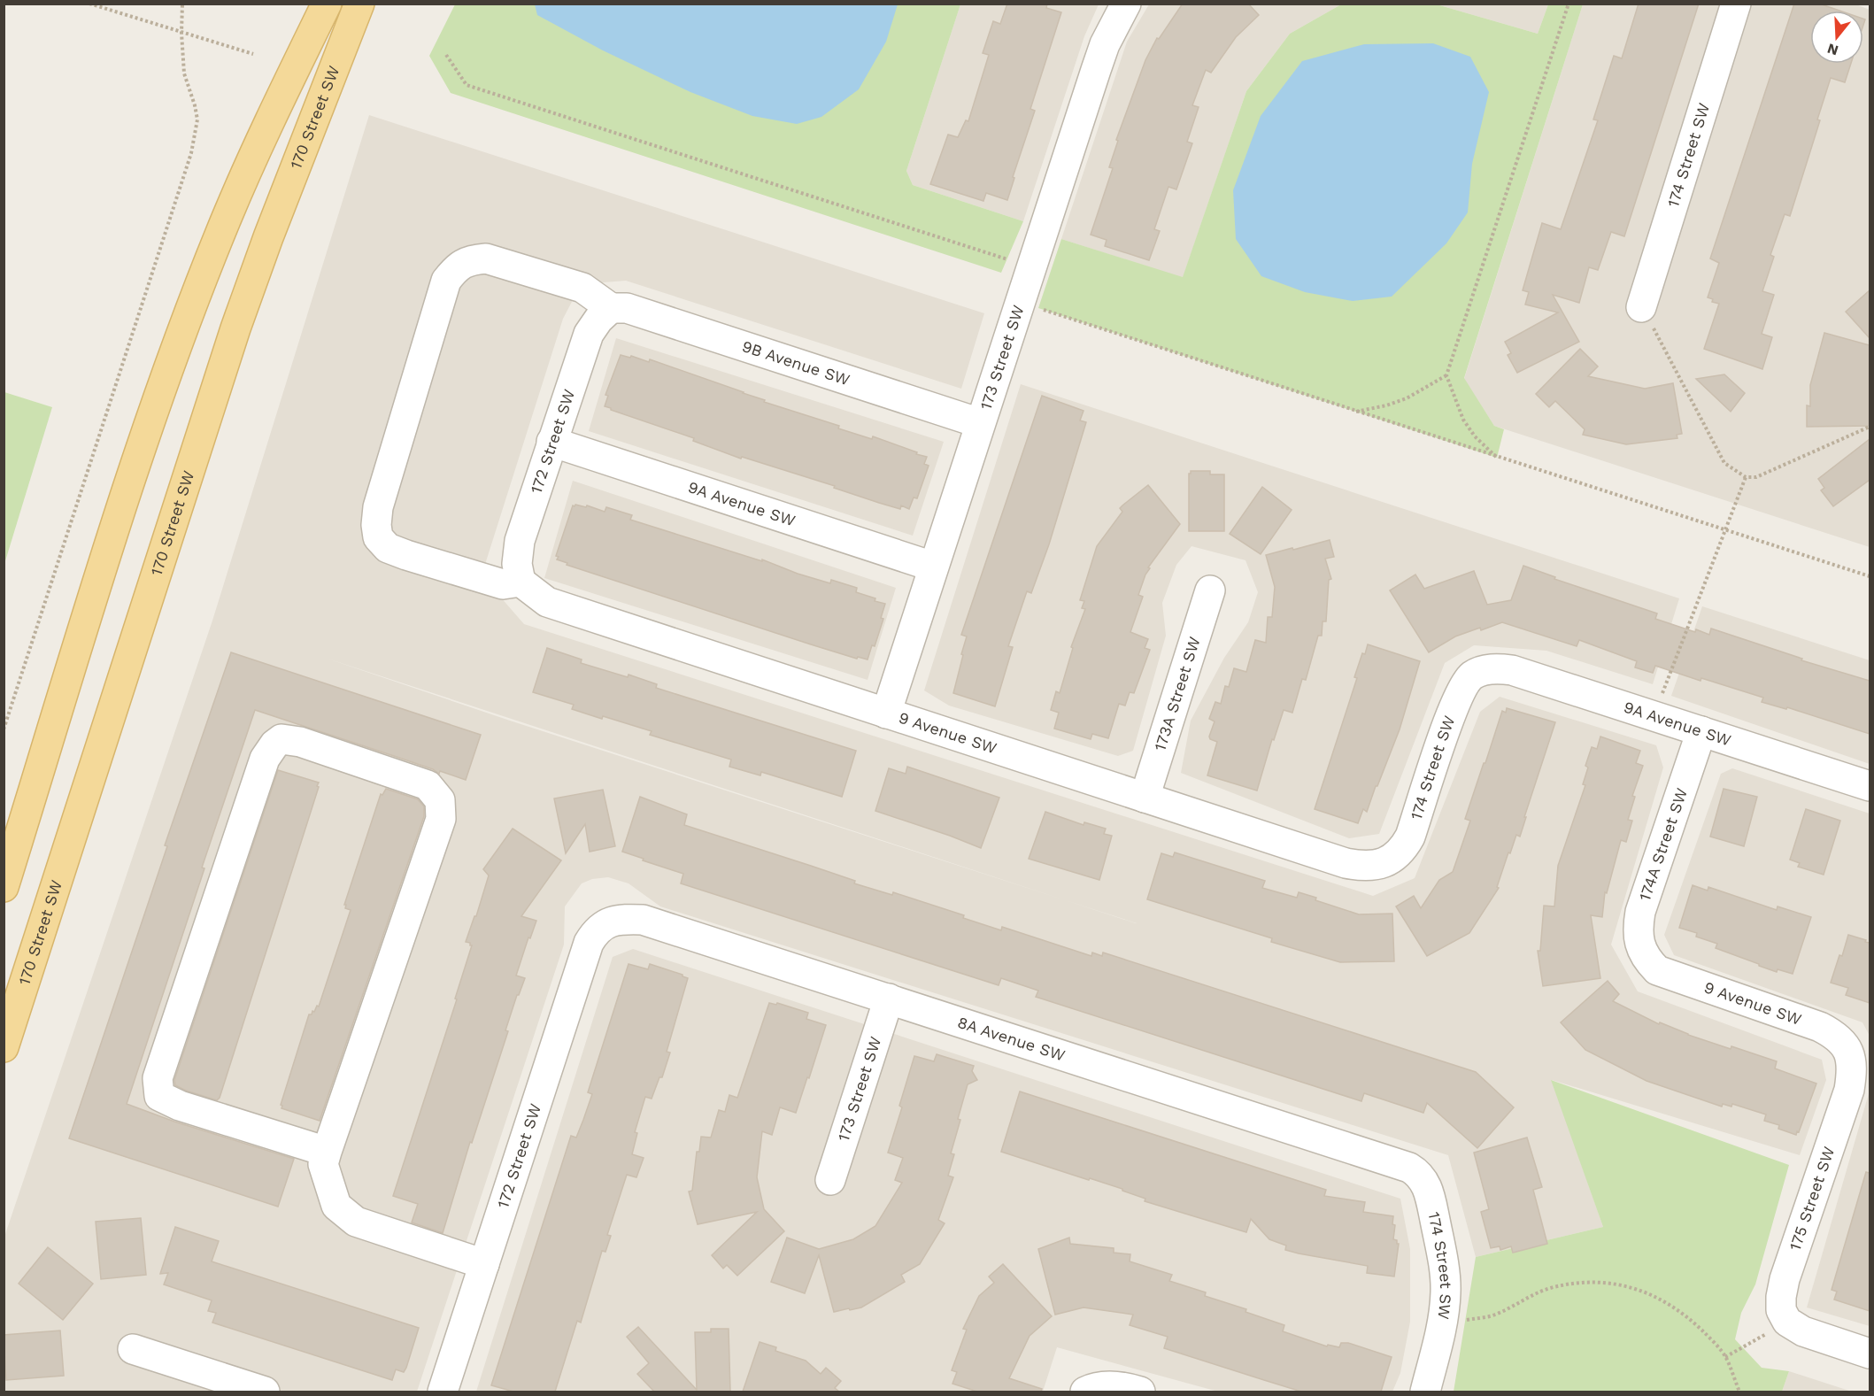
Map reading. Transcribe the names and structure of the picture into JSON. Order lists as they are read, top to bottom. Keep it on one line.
{"streets":{"main road":["170 Street SW"],"street":["174 Street SW","173 Street SW","9B Avenue SW","172 Street SW","9A Avenue SW","173A Street SW","9 Avenue SW","174A Street SW","8A Avenue SW","175 Street SW"]},"crossings":[["174 Street SW","9A Avenue SW"],["174 Street SW","9 Avenue SW"],["174 Street SW","8A Avenue SW"],["173 Street SW","9B Avenue SW"],["173 Street SW","9A Avenue SW"],["173 Street SW","9 Avenue SW"],["173 Street SW","8A Avenue SW"],["9B Avenue SW","172 Street SW"],["172 Street SW","9A Avenue SW"],["172 Street SW","9 Avenue SW"],["172 Street SW","8A Avenue SW"],["9A Avenue SW","174A Street SW"],["173A Street SW","9 Avenue SW"],["9 Avenue SW","174A Street SW"],["9 Avenue SW","175 Street SW"]],"north":"bottom"}
